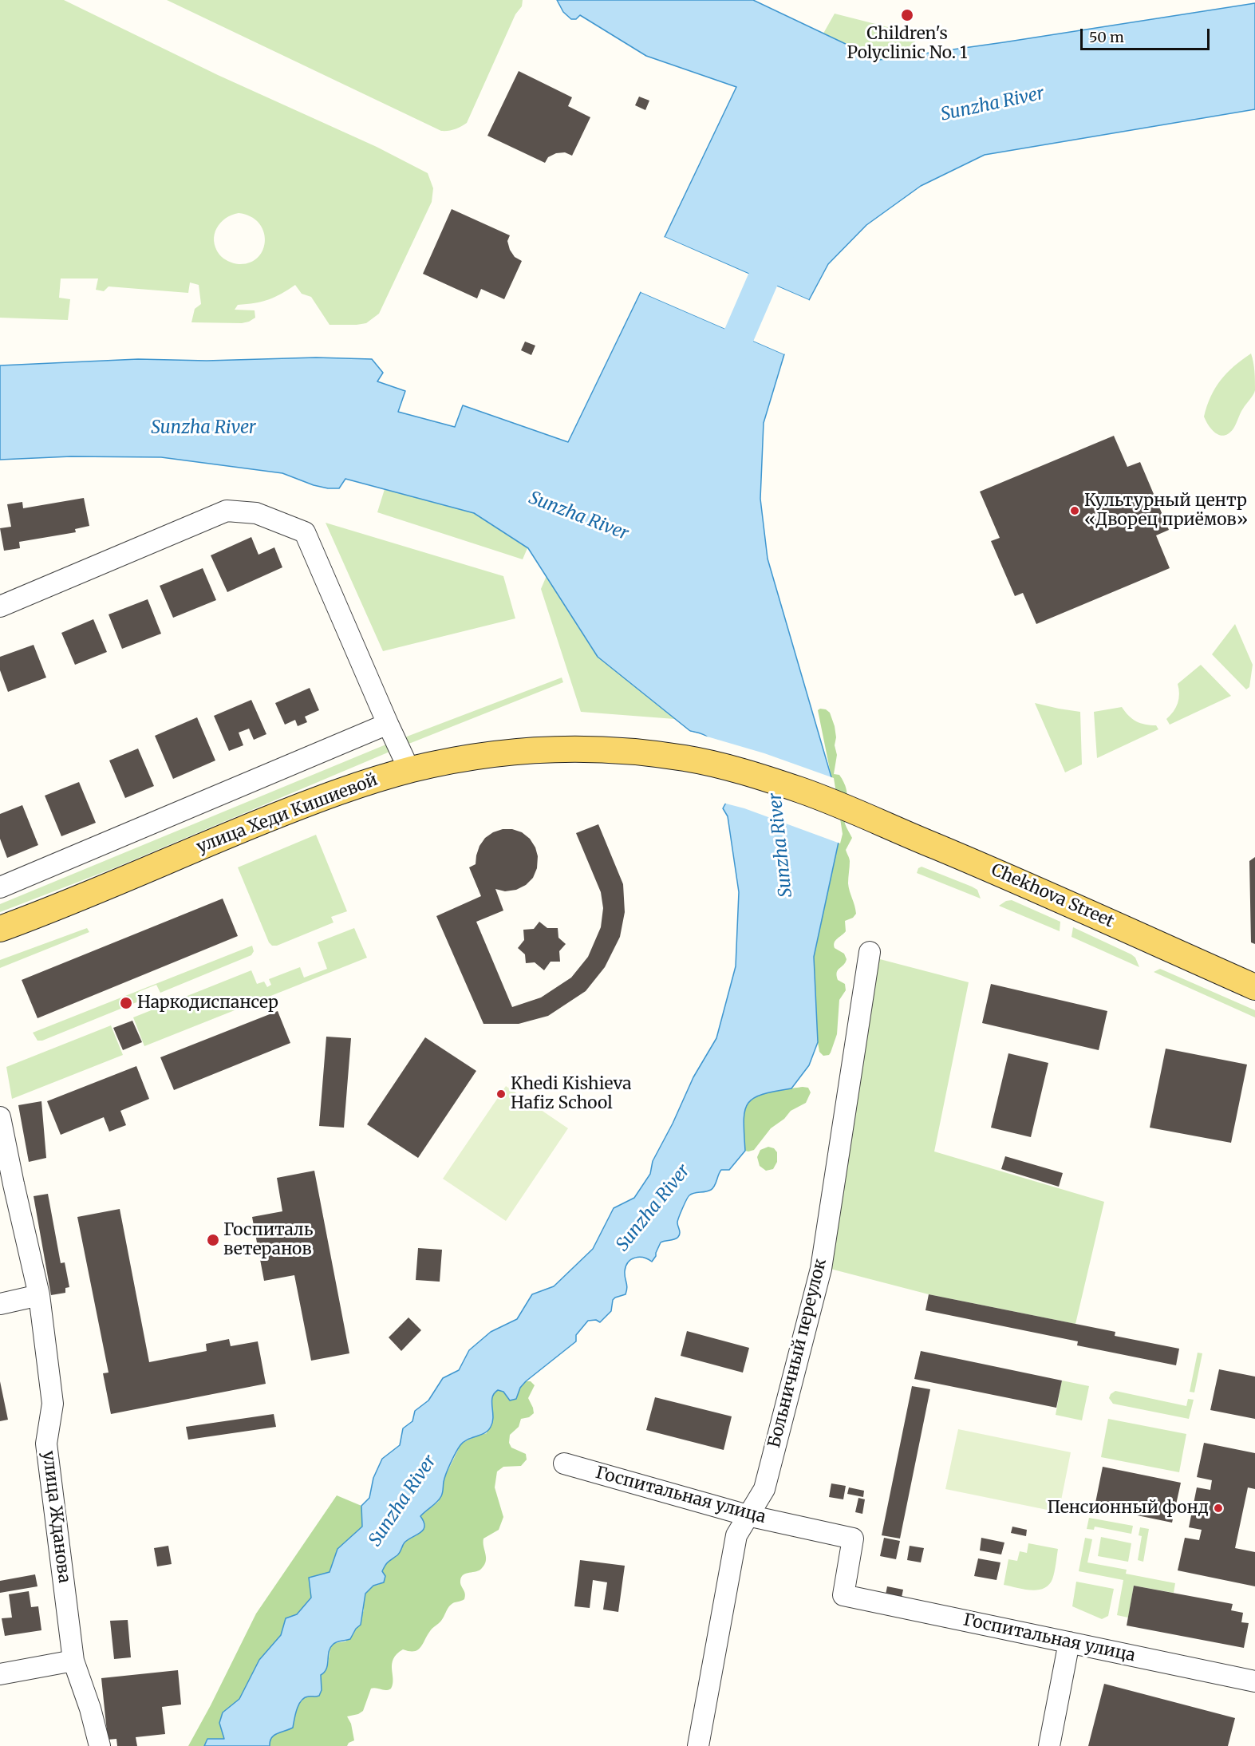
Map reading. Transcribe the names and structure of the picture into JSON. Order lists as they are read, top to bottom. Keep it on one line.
{"streets":{"main road":["улица Хеди Кишиевой","Chekhova Street"],"street":["Больничный переулок","Госпитальная улица","улица Жданова"]},"crossings":[["улица Хеди Кишиевой","Chekhova Street"],["Больничный переулок","Госпитальная улица"]],"water":["Sunzha River"],"places":["Children's Polyclinic No. 1","Культурный центр «Дворец приёмов»","Наркодиспансер","Khedi Kishieva Hafiz School","Госпиталь ветеранов","Пенсионный фонд"],"scale_bar":"50 m"}
